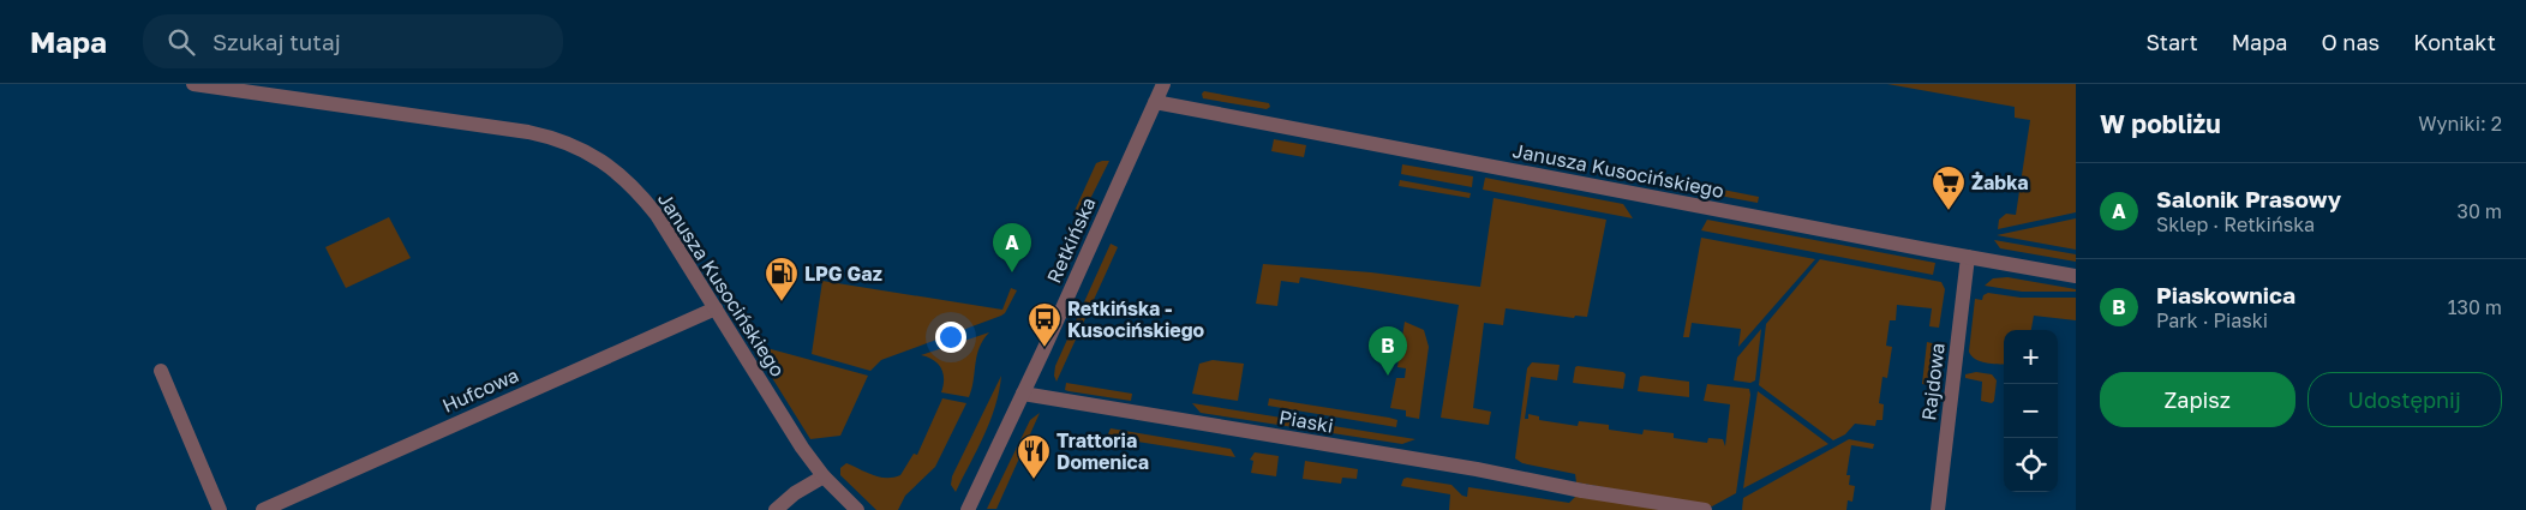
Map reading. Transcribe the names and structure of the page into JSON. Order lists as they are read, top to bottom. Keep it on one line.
{"streets":{"street":["Janusza Kusocińskiego","Retkińska","Rajdowa","Hufcowa","Piaski"]},"crossings":[["Janusza Kusocińskiego","Retkińska"],["Janusza Kusocińskiego","Rajdowa"],["Janusza Kusocińskiego","Hufcowa"],["Retkińska","Piaski"]],"places":{"supermarket":["Żabka"],"fuel station":["LPG Gaz"],"bus stop":["Retkińska - Kusocińskiego"],"restaurant":["Trattoria Domenica"]},"page":{"header":"Mapa","search":"Szukaj tutaj","nav":["Start","Mapa","O nas","Kontakt"],"heading":["W pobliżu","Wyniki: 2"],"list":[{"mark":"A","name":"Salonik Prasowy","note":"Sklep · Retkińska","value":"30 m"},{"mark":"B","name":"Piaskownica","note":"Park · Piaski","value":"130 m"}],"pins":["A","B"],"map_buttons":["+","−"],"buttons":["Zapisz","Udostępnij"]}}
